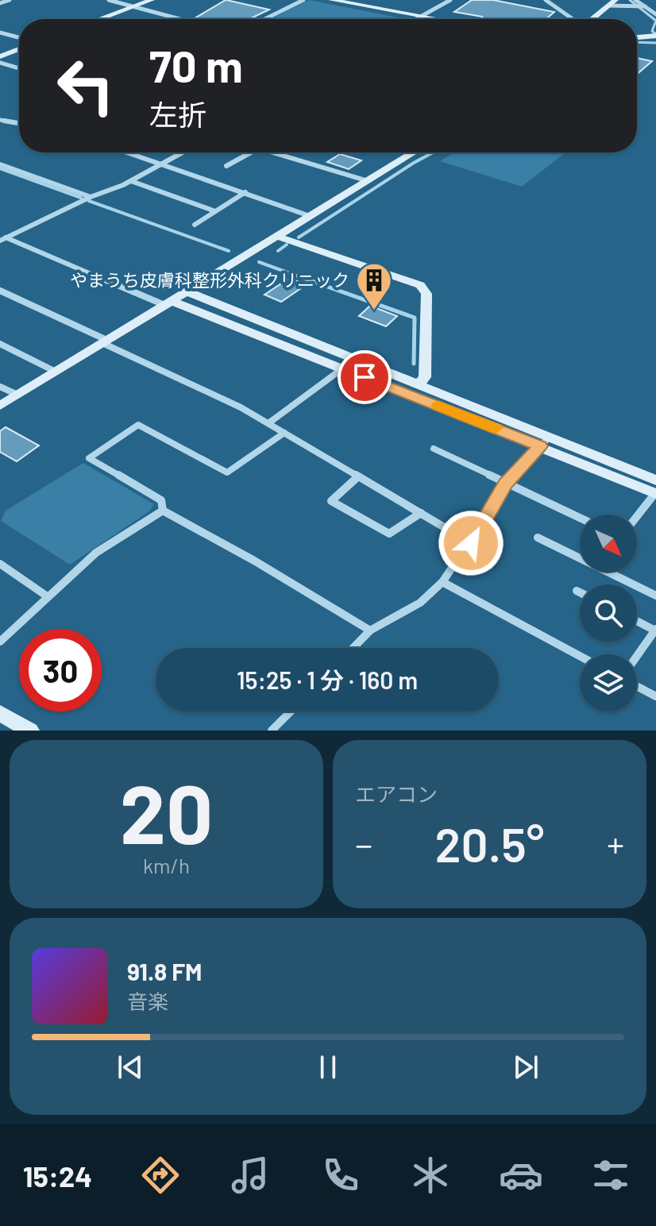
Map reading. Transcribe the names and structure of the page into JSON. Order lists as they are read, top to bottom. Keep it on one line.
{"places":{"building":["やまうち皮膚科整形外科クリニック"]},"north":"bottom right","page":{"turn":["70 m","左折"],"limit":"30","trip":"15:25 · 1 分 · 160 m","tile":[["20","km/h"],"エアコン"],"heat":["−","20.5°","+"],"song":["91.8 FM","音楽"],"tabs":"15:24"}}
